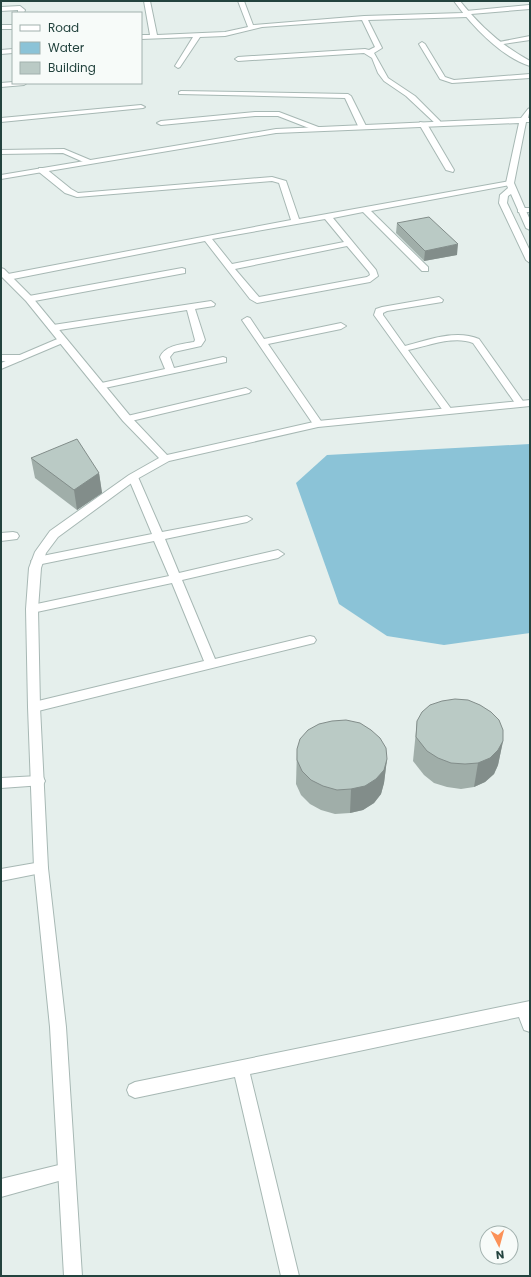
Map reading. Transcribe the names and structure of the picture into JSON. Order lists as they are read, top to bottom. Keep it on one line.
{"legend":["Road","Water","Building"],"north":"bottom"}
